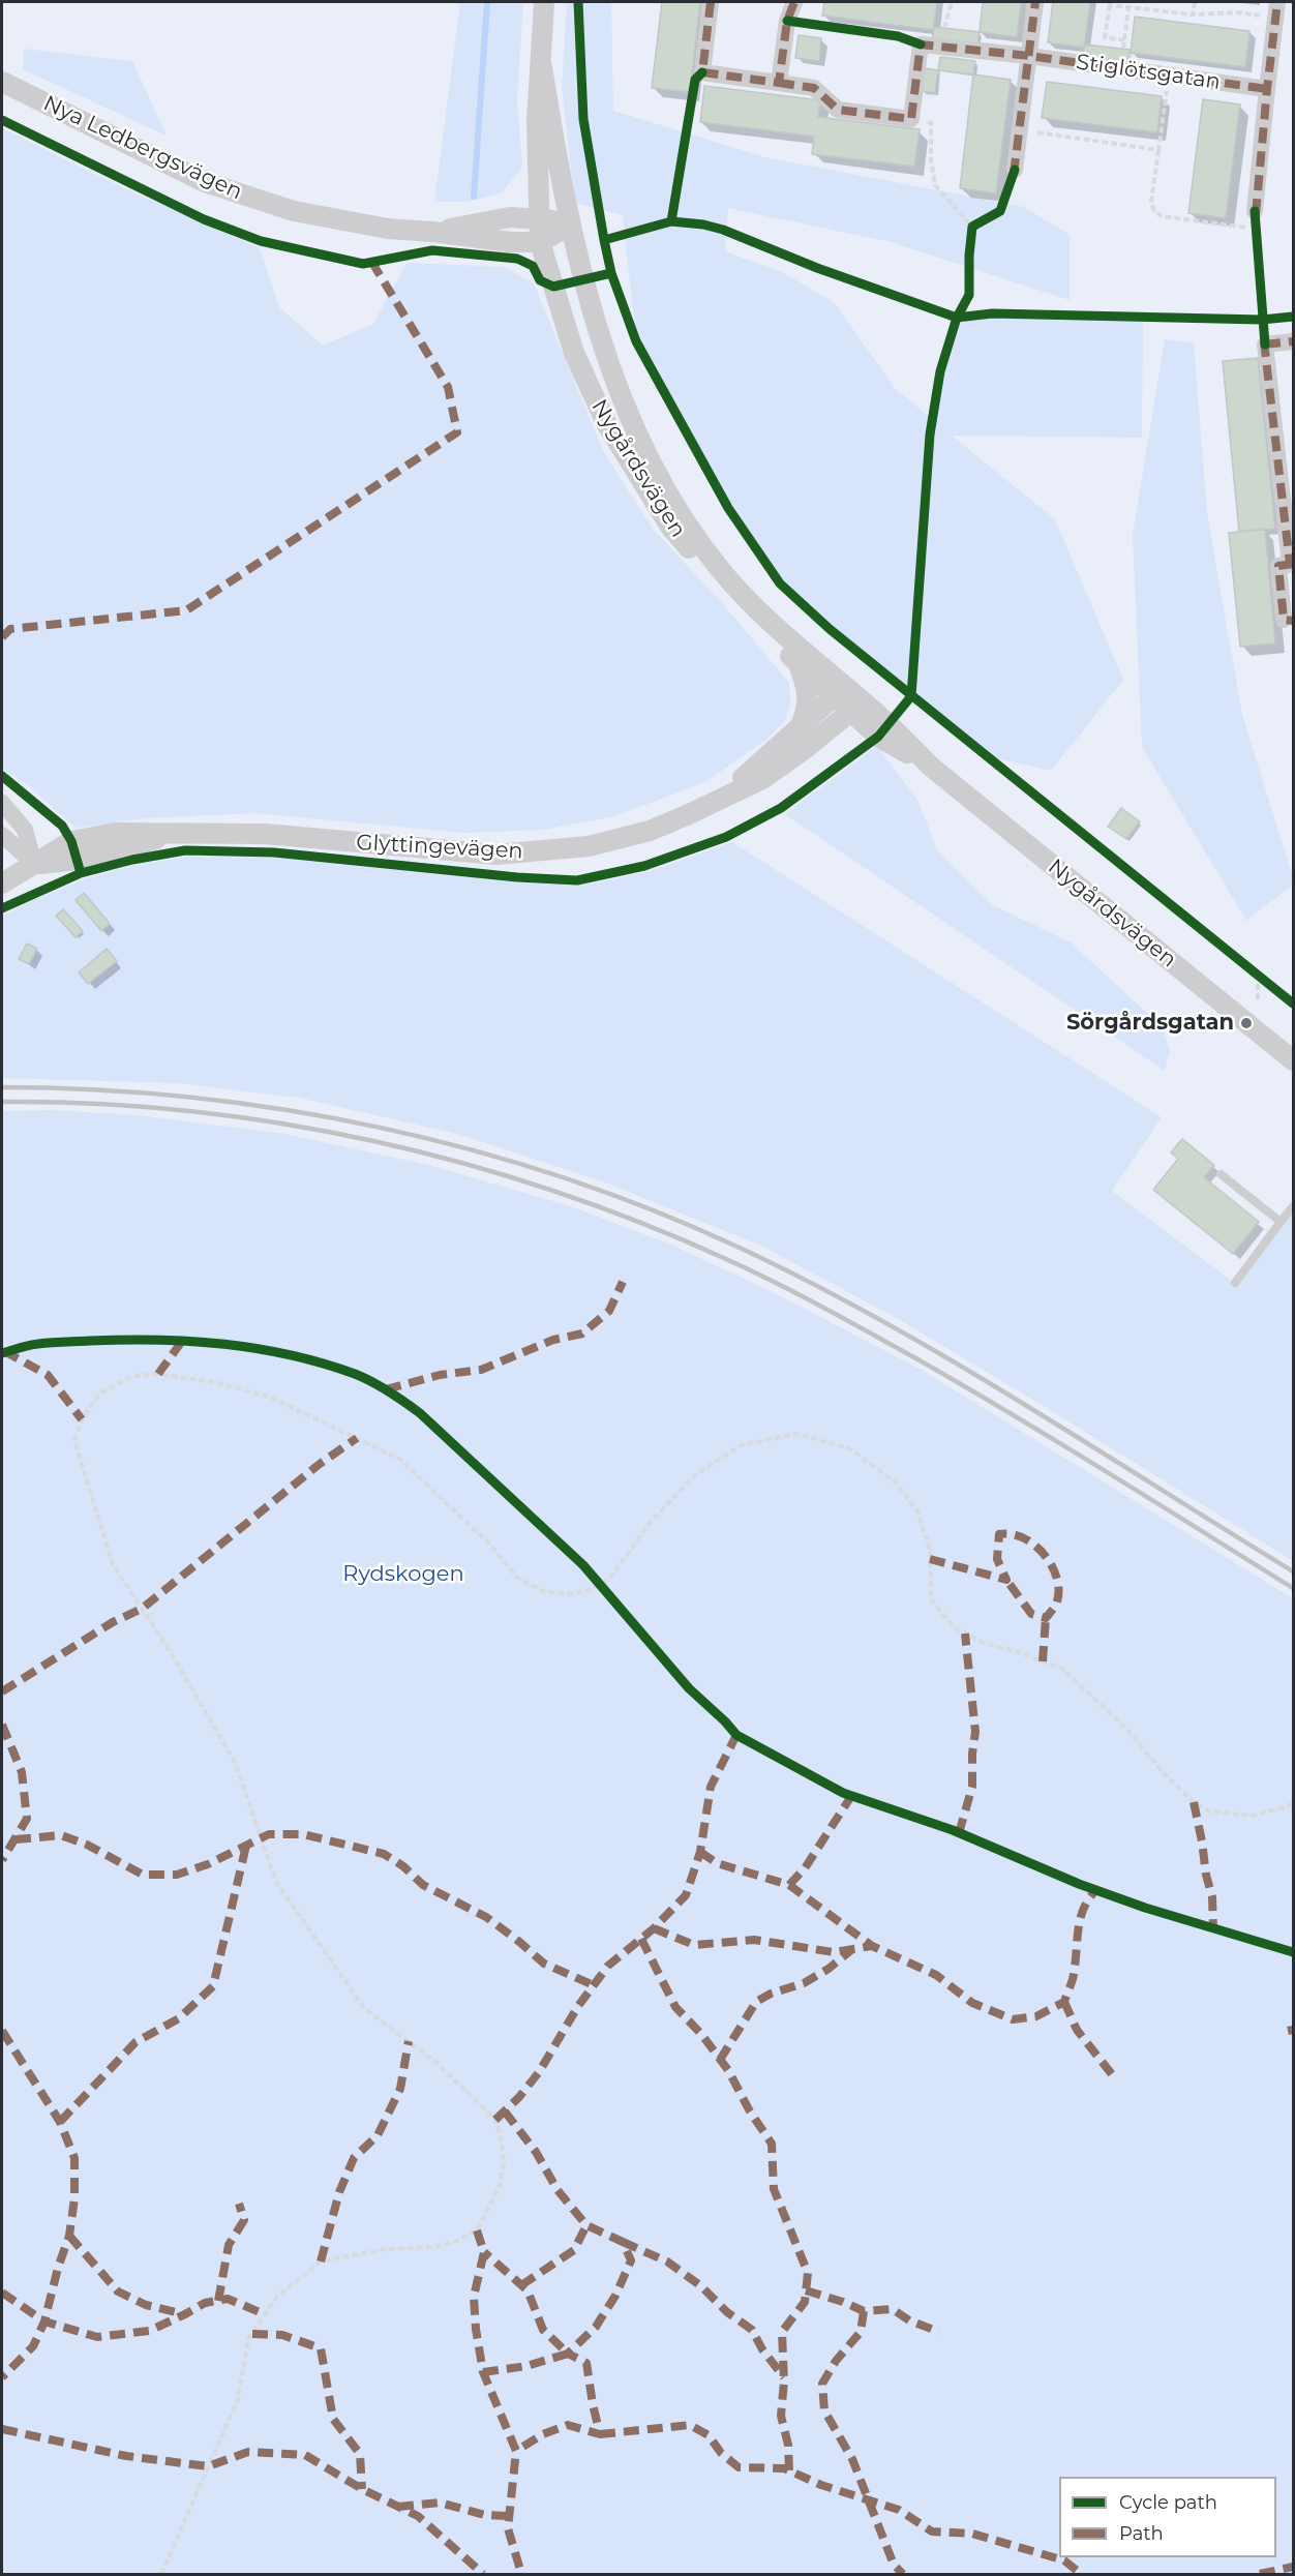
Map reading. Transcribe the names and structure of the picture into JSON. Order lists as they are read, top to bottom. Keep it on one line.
{"streets":{"street":["Stiglötsgatan","Nya Ledbergsvägen","Nygårdsvägen","Glyttingevägen"]},"crossings":[["Nya Ledbergsvägen","Nygårdsvägen"],["Nygårdsvägen","Glyttingevägen"]],"parks":["Rydskogen"],"places":["Sörgårdsgatan"],"legend":["Cycle path","Path"]}
